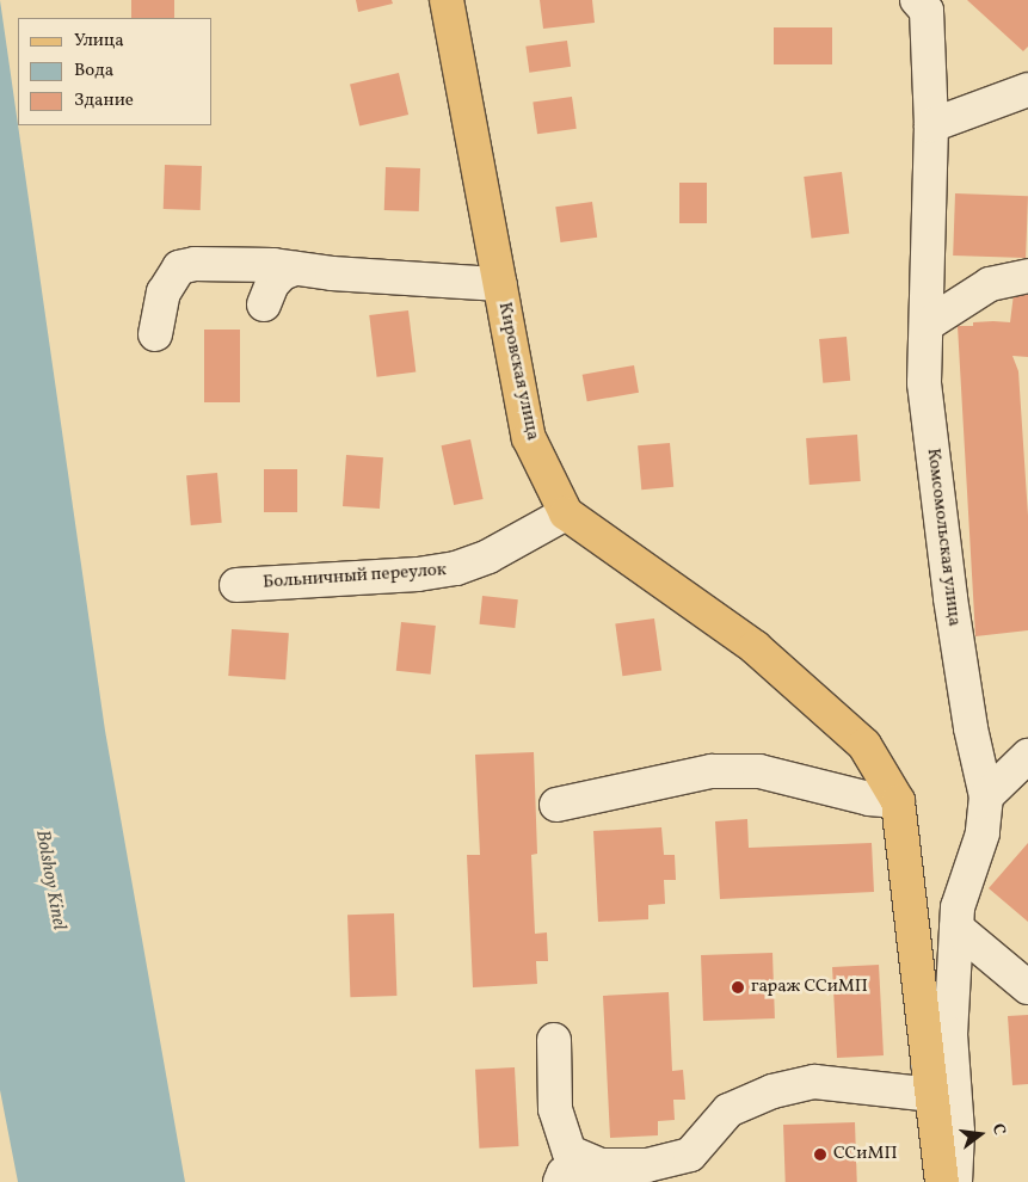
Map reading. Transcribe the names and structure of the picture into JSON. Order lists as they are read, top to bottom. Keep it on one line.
{"streets":{"main road":["Кировская улица"],"street":["Комсомольская улица","Больничный переулок"]},"crossings":[["Кировская улица","Больничный переулок"]],"water":["Bolshoy Kinel"],"places":["гараж ССиМП","ССиМП"],"legend":["Улица","Вода","Здание"],"north":"right"}
